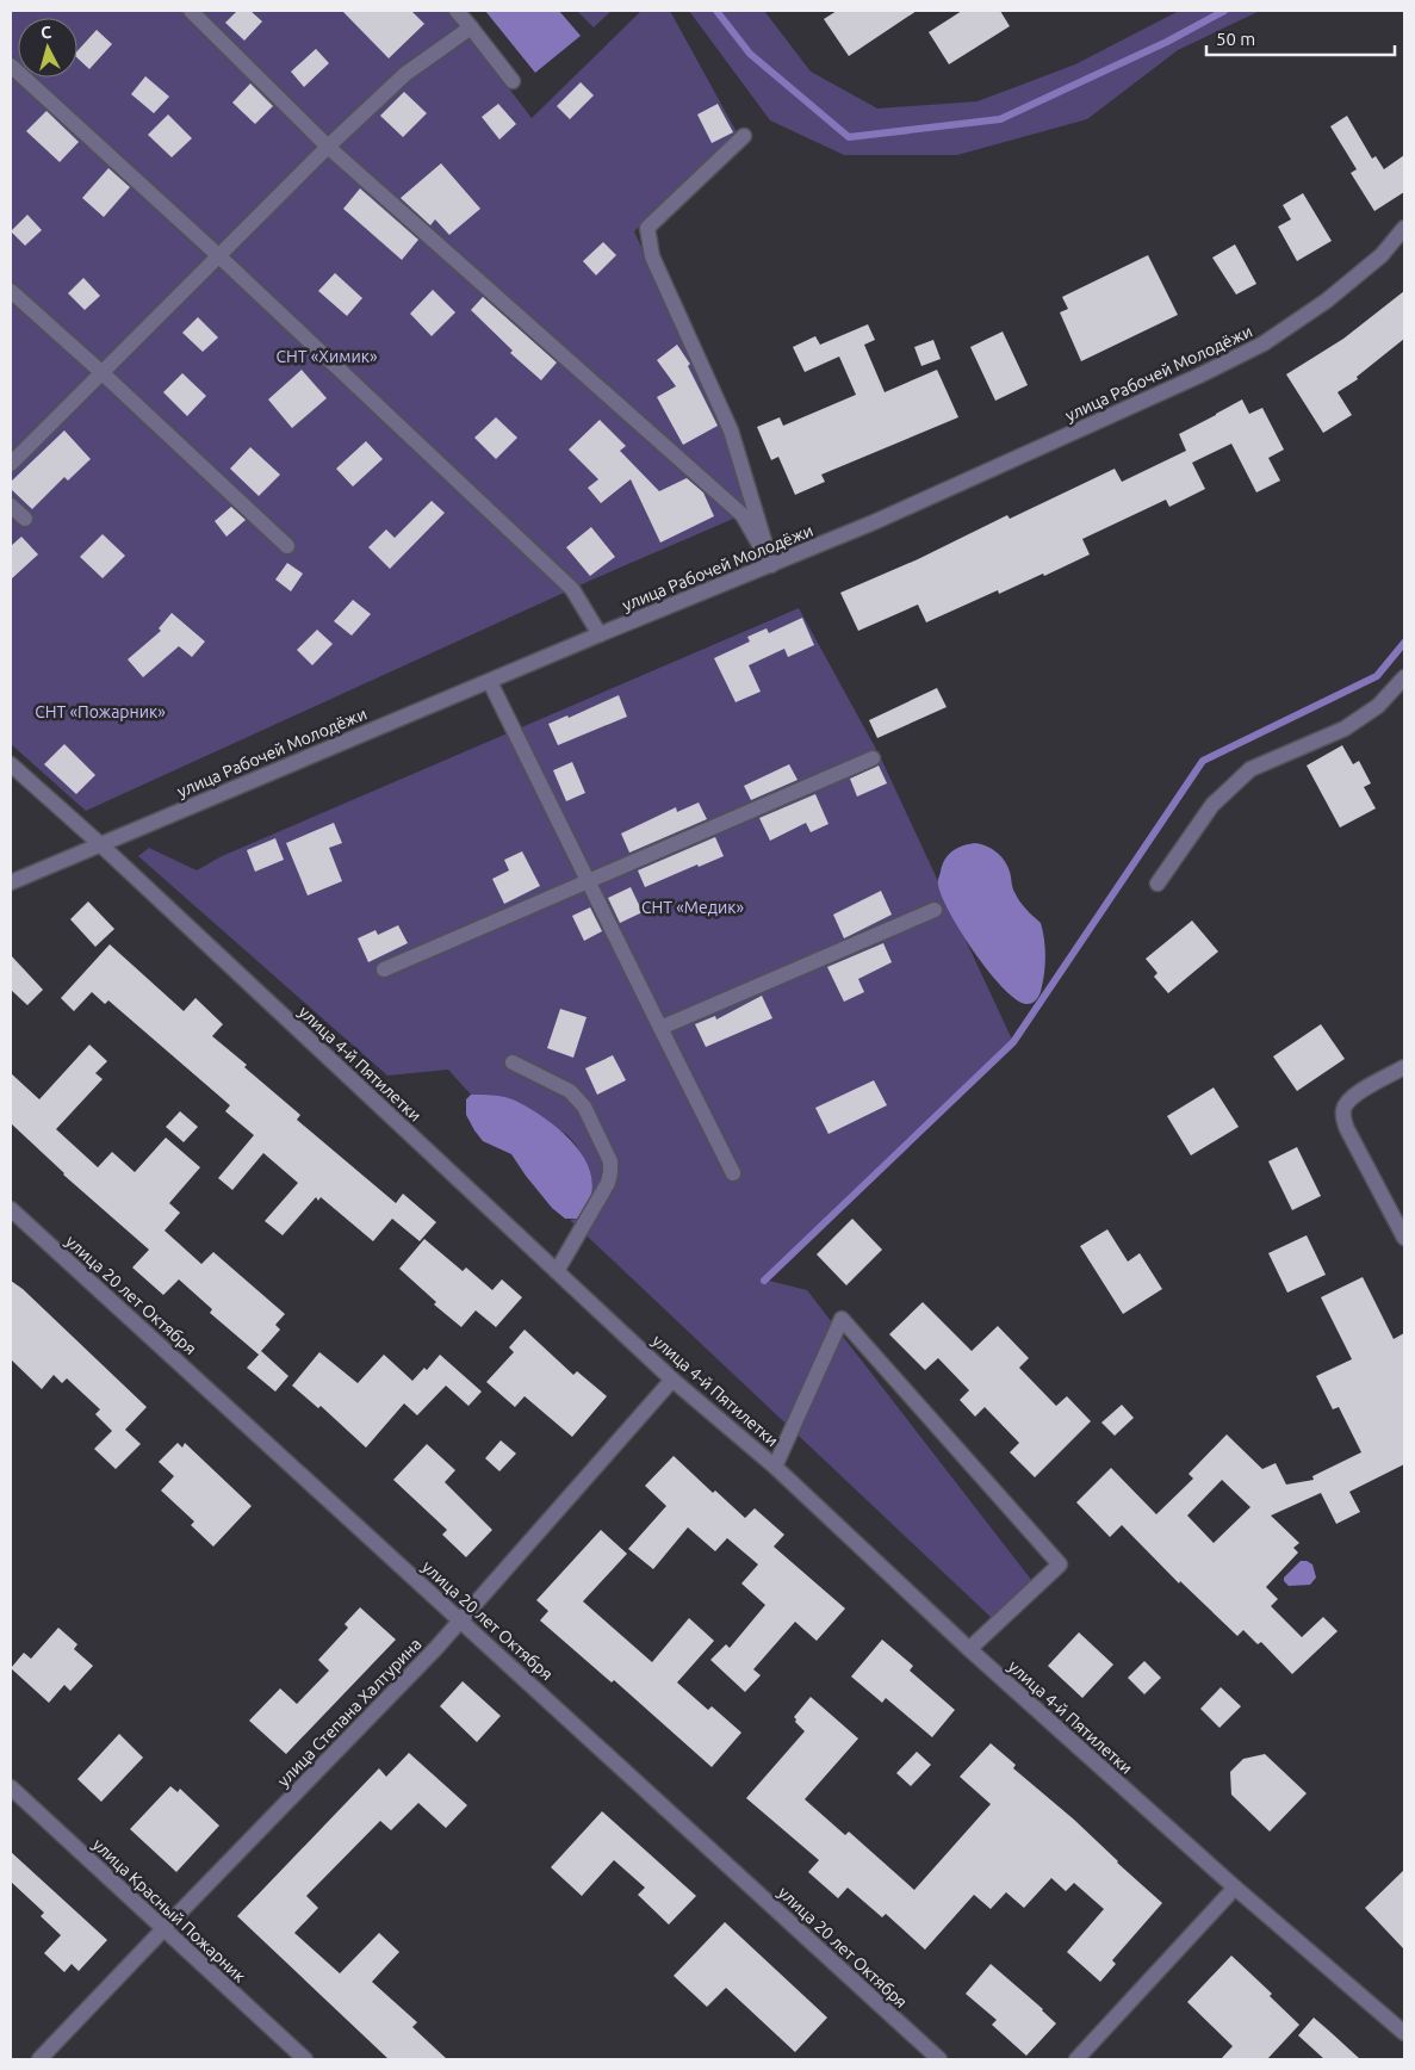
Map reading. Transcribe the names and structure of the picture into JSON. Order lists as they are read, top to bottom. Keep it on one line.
{"streets":{"street":["улица Рабочей Молодёжи","улица 4-й Пятилетки","улица 20 лет Октября","улица Степана Халтурина","улица Красный Пожарник"]},"crossings":[["улица Рабочей Молодёжи","улица 4-й Пятилетки"],["улица 4-й Пятилетки","улица Степана Халтурина"],["улица 20 лет Октября","улица Степана Халтурина"],["улица Степана Халтурина","улица Красный Пожарник"]],"parks":["СНТ «Химик»","СНТ «Пожарник»","СНТ «Медик»"],"scale_bar":"50 m","north":"top"}
